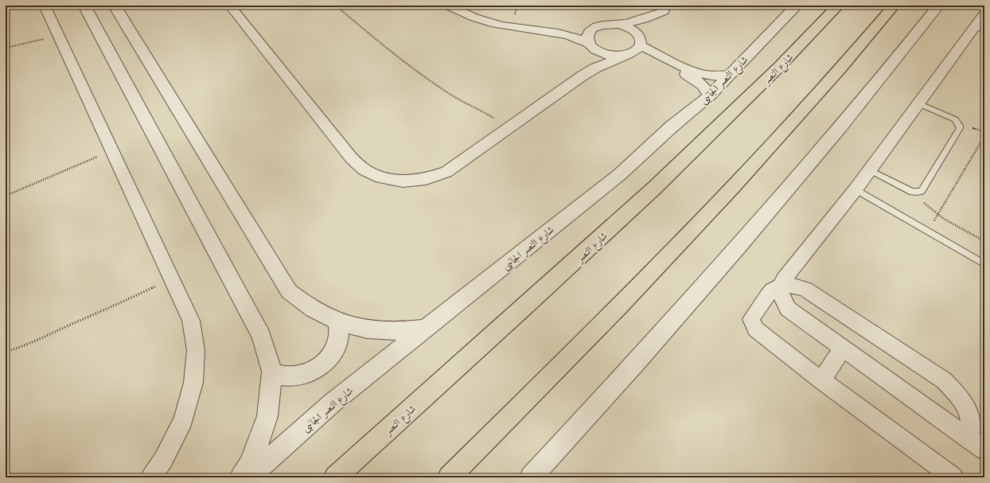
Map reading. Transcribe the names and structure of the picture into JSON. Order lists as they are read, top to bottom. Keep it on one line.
{"streets":{"main road":["شارع النصر"],"street":["شارع النصر الجانبى"]}}
